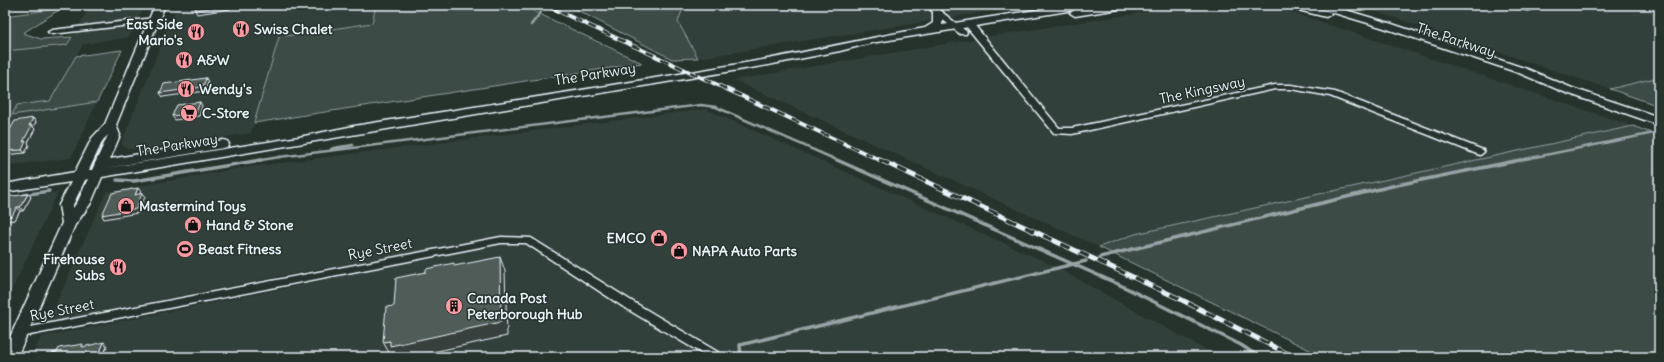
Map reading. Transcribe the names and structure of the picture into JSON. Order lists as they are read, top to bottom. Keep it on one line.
{"streets":{"main road":["The Parkway"],"street":["The Kingsway","Rye Street"]},"crossings":[["The Parkway","The Kingsway"]],"places":{"restaurant":["Swiss Chalet","East Side Mario's","A&W","Wendy's","Firehouse Subs"],"supermarket":["C-Store"],"shop":["Mastermind Toys","Hand & Stone","EMCO","NAPA Auto Parts"],"sports":["Beast Fitness"],"building":["Canada Post Peterborough Hub"]}}
